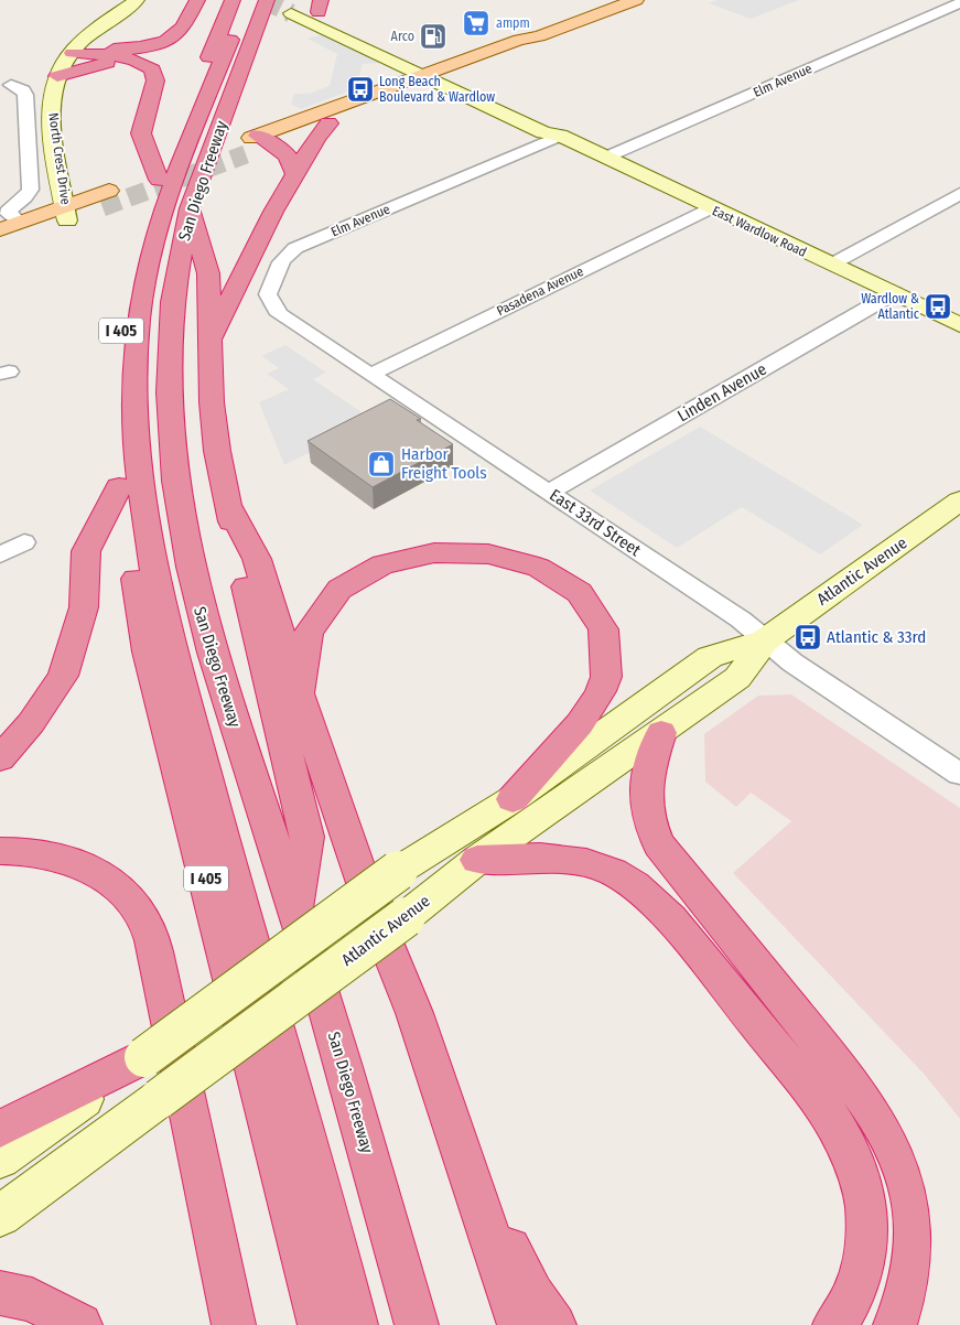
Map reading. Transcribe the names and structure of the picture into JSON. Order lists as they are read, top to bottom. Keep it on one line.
{"streets":{"highway":["San Diego Freeway","I 405"],"main road":["North Crest Drive","East Wardlow Road","Atlantic Avenue"],"street":["Elm Avenue","Pasadena Avenue","Linden Avenue","East 33rd Street"]},"crossings":[["Elm Avenue","East Wardlow Road"],["Elm Avenue","East 33rd Street"],["East Wardlow Road","Pasadena Avenue"],["East Wardlow Road","Linden Avenue"],["Pasadena Avenue","East 33rd Street"],["Linden Avenue","East 33rd Street"],["East 33rd Street","Atlantic Avenue"]],"places":{"supermarket":["ampm"],"fuel station":["Arco"],"bus stop":["Long Beach Boulevard & Wardlow","Wardlow & Atlantic","Atlantic & 33rd"],"shop":["Harbor Freight Tools"]}}
